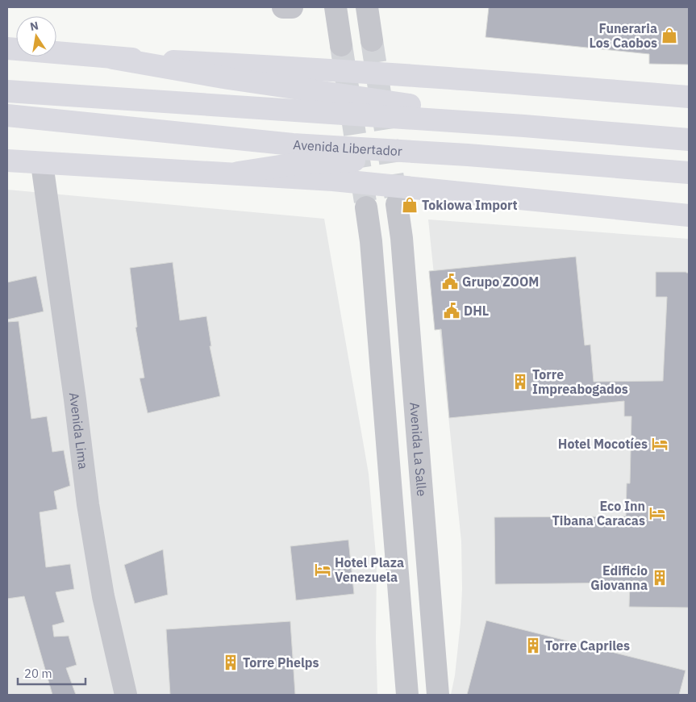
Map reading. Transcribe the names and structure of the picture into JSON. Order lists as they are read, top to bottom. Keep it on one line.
{"streets":{"main road":["Avenida Libertador"],"street":["Avenida Lima","Avenida La Salle"]},"places":{"shop":["Funeraria Los Caobos","Tokiowa Import"],"public building":["Grupo ZOOM","DHL"],"building":["Torre Impreabogados","Edificio Giovanna","Torre Capriles","Torre Phelps"],"hotel":["Hotel Mocotíes","Eco Inn Tibana Caracas","Hotel Plaza Venezuela"]},"scale_bar":"20 m","north":"top"}
